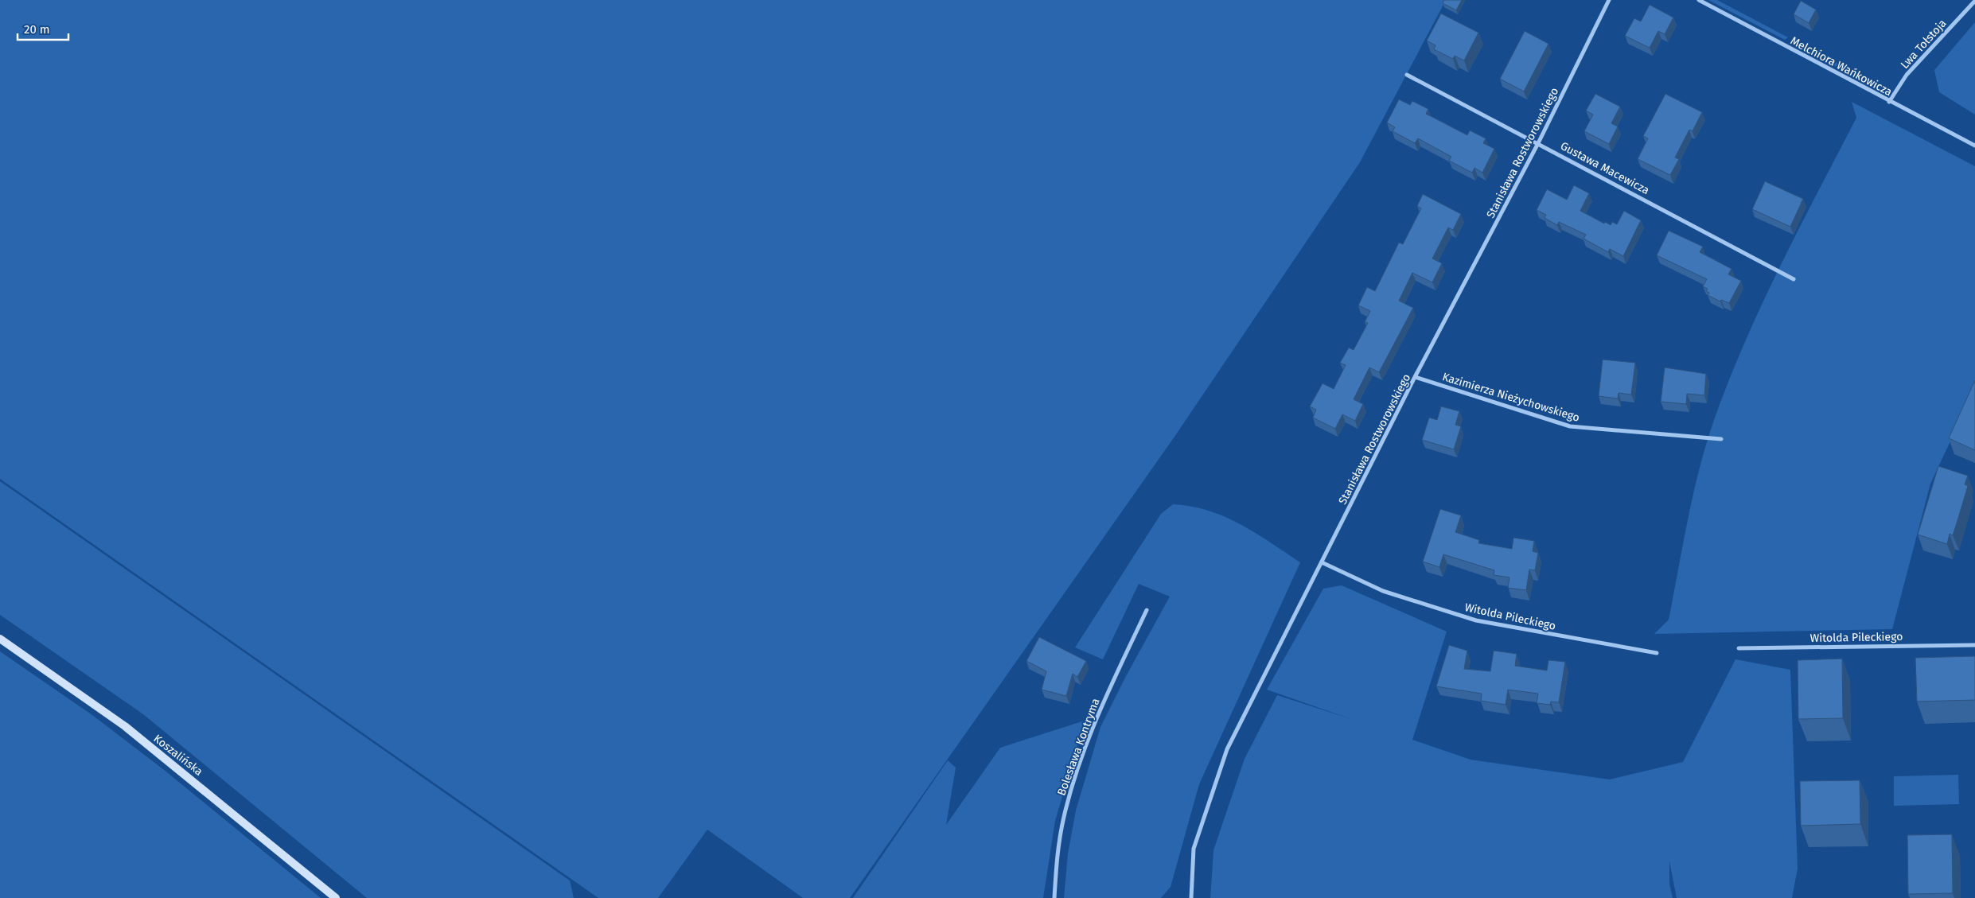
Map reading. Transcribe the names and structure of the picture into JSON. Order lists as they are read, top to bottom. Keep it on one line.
{"streets":{"street":["Lwa Tołstoja","Melchiora Wańkowicza","Stanisława Rostworowskiego","Gustawa Macewicza","Kazimierza Nieżychowskiego","Witolda Pileckiego","Bolesława Kontryma","Koszalińska"]},"crossings":[["Lwa Tołstoja","Melchiora Wańkowicza"],["Stanisława Rostworowskiego","Gustawa Macewicza"],["Stanisława Rostworowskiego","Kazimierza Nieżychowskiego"],["Stanisława Rostworowskiego","Witolda Pileckiego"]],"scale_bar":"20 m"}
